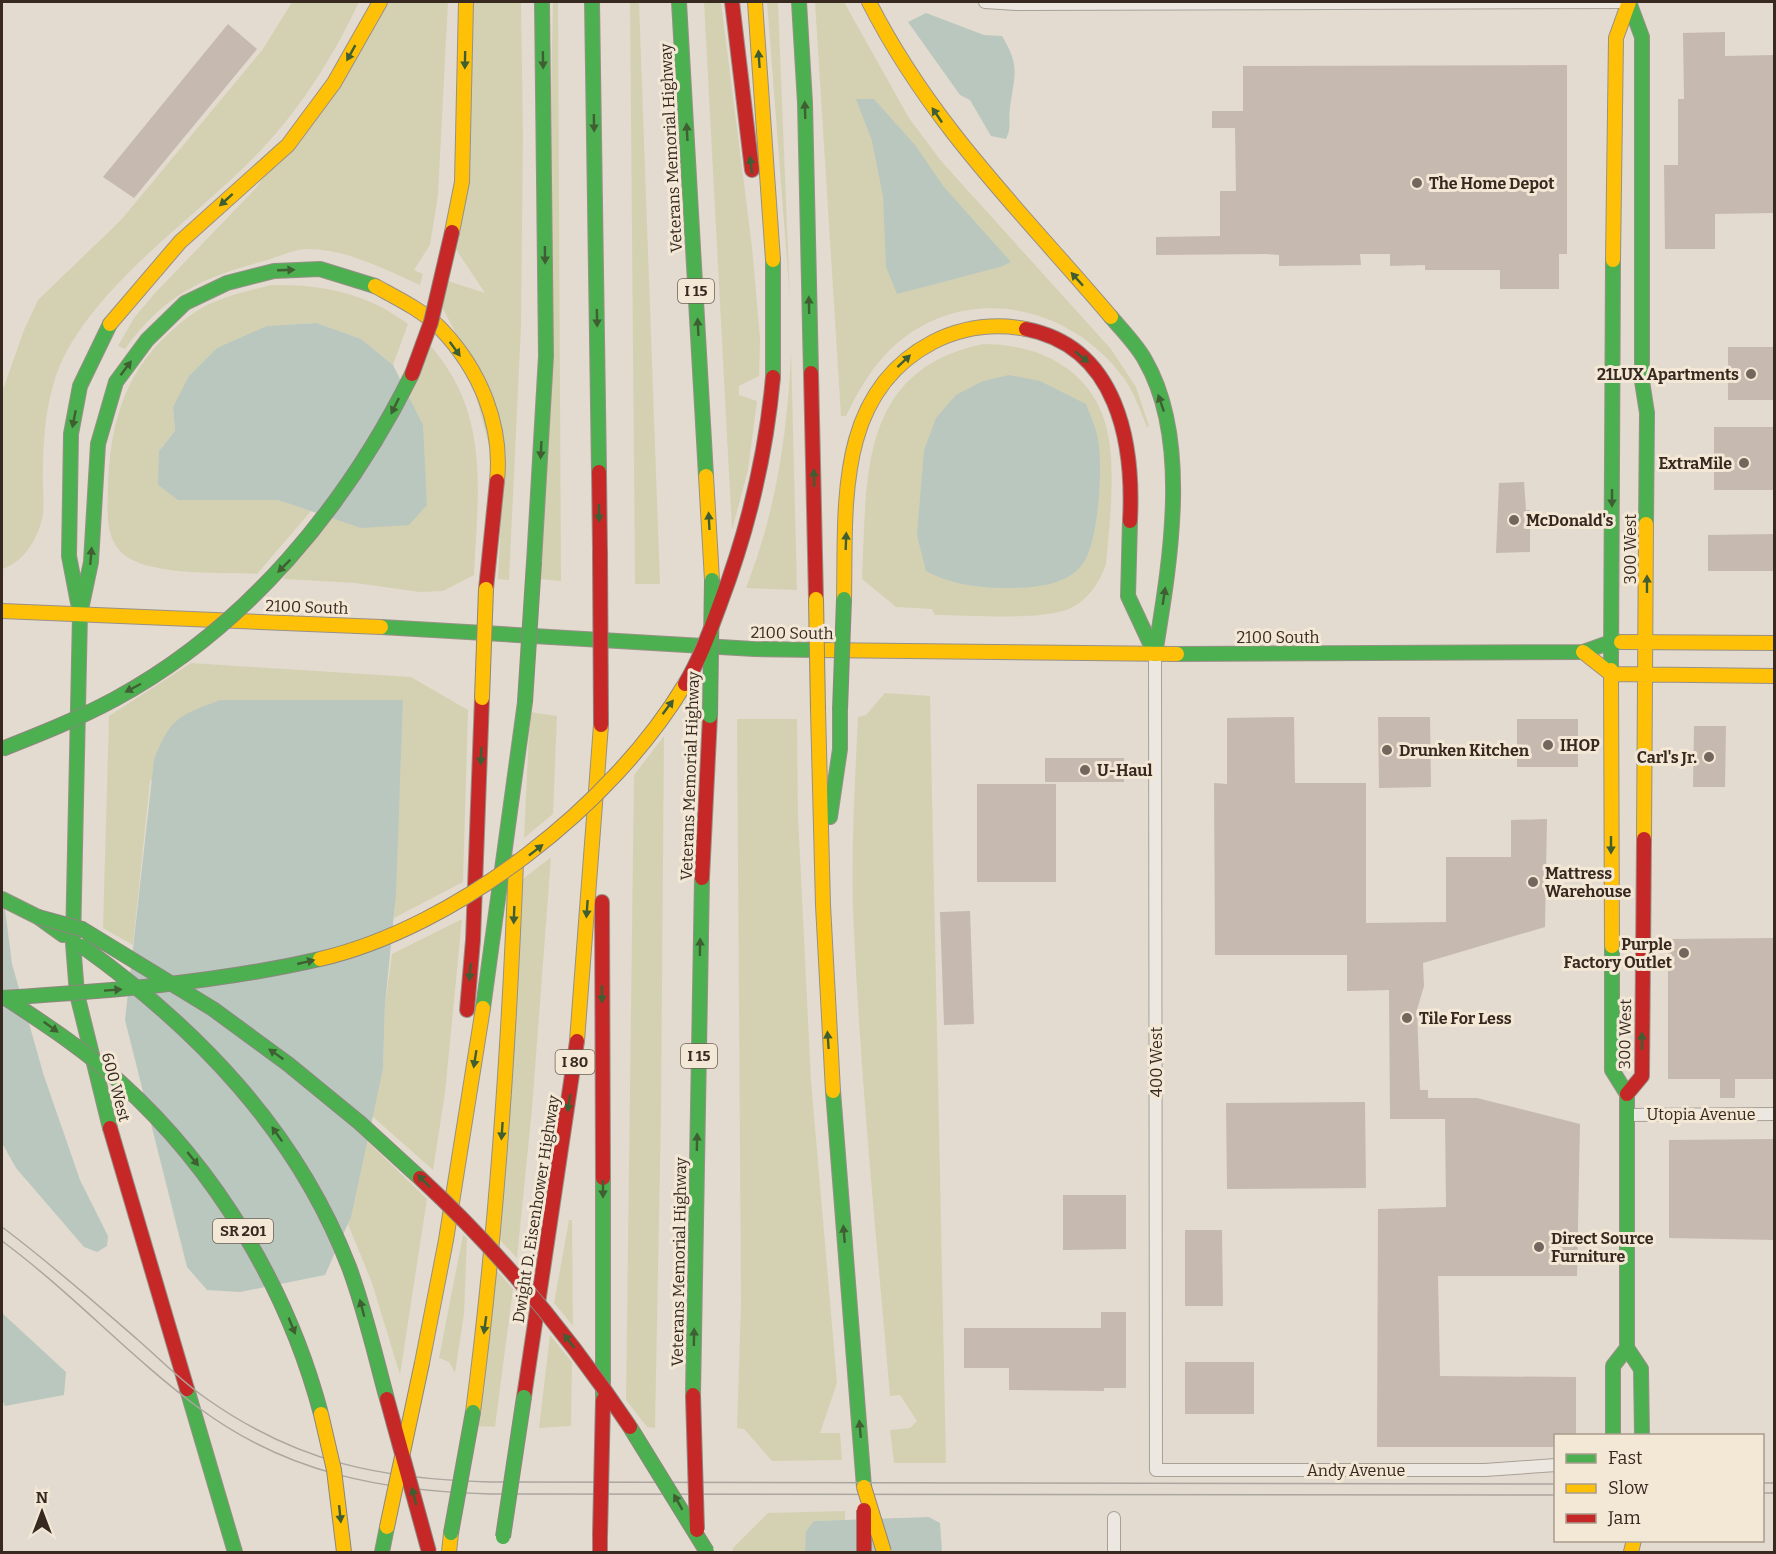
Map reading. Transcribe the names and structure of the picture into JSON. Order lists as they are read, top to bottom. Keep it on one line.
{"streets":{"main road":["Veterans Memorial Highway","I 15","300 West","2100 South","I 80","600 West","Dwight D. Eisenhower Highway","SR 201"],"street":["400 West","Utopia Avenue","Andy Avenue"]},"crossings":[["300 West","2100 South"],["300 West","Utopia Avenue"],["2100 South","400 West"],["2100 South","600 West"],["400 West","Andy Avenue"]],"places":["The Home Depot","21LUX Apartments","ExtraMile","McDonald's","IHOP","Drunken Kitchen","Carl's Jr.","U-Haul","Mattress Warehouse","Purple Factory Outlet","Tile For Less","Direct Source Furniture"],"legend":["Fast","Slow","Jam"],"north":"top"}
